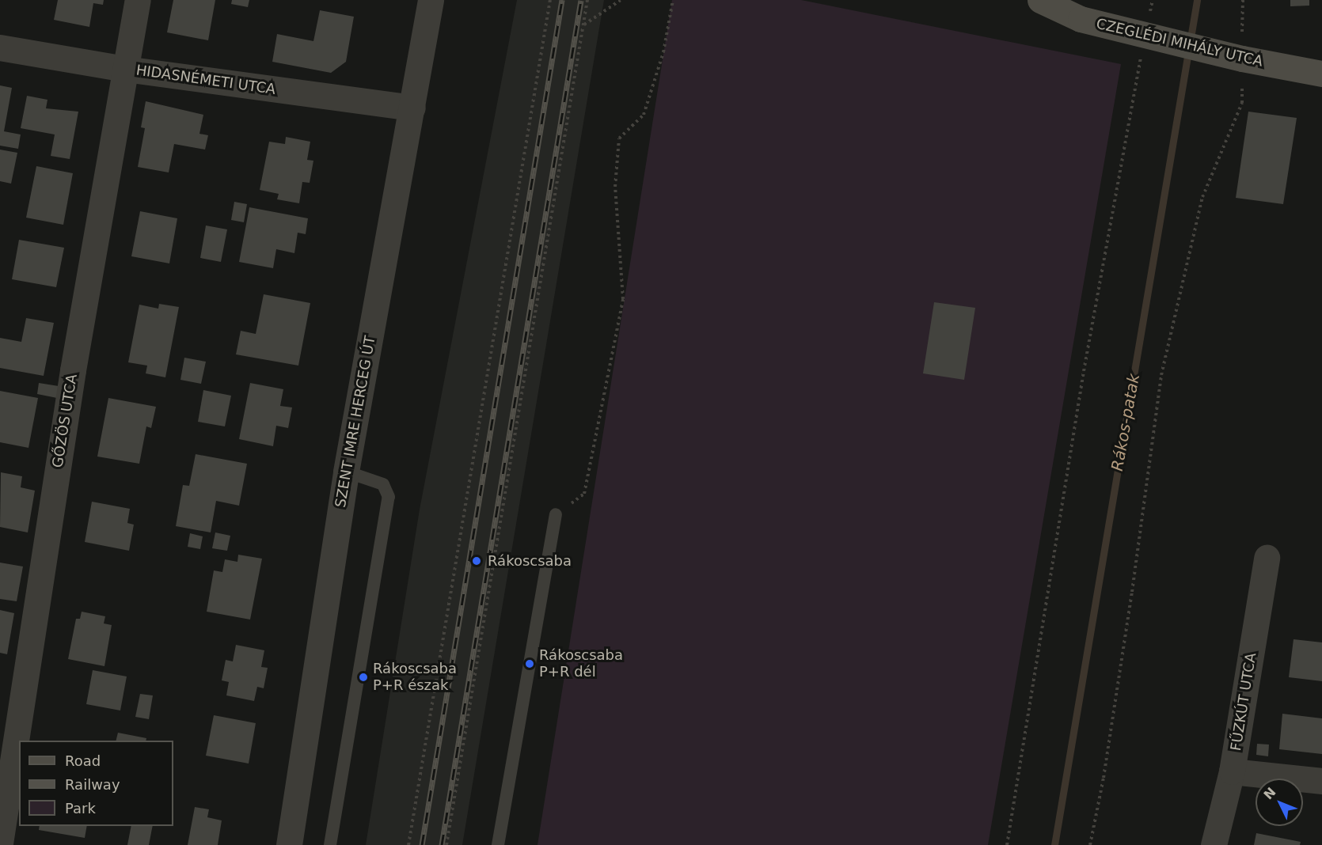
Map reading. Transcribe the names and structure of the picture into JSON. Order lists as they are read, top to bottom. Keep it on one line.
{"streets":{"main road":["CZEGLÉDI MIHÁLY UTCA"],"street":["HIDASNÉMETI UTCA","GŐZÖS UTCA","SZENT IMRE HERCEG ÚT","FŰZKÚT UTCA"]},"crossings":[["HIDASNÉMETI UTCA","GŐZÖS UTCA"],["HIDASNÉMETI UTCA","SZENT IMRE HERCEG ÚT"]],"water":["Rákos-patak"],"places":["Rákoscsaba","Rákoscsaba P+R dél","Rákoscsaba P+R észak"],"legend":["Road","Railway","Park"],"north":"top left"}
